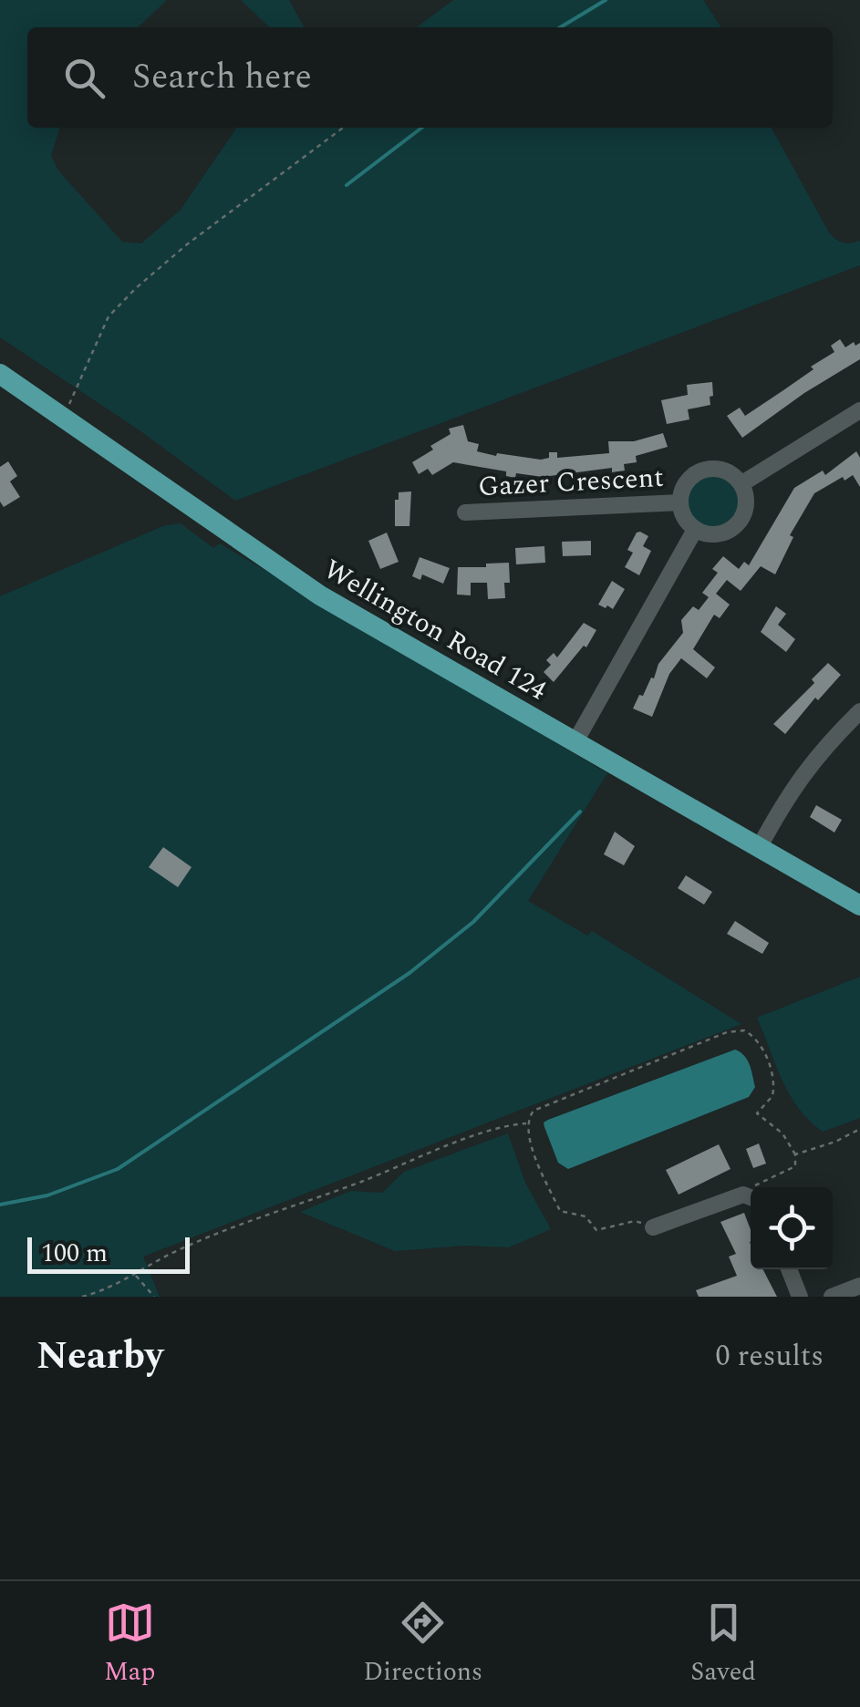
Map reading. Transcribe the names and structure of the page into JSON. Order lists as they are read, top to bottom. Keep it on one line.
{"streets":{"main road":["Wellington Road 124"],"street":["Gazer Crescent"]},"scale_bar":"100 m","page":{"search":"Search here","scale":"100 m","heading":["Nearby","0 results"],"nav":["Map","Directions","Saved"]}}
